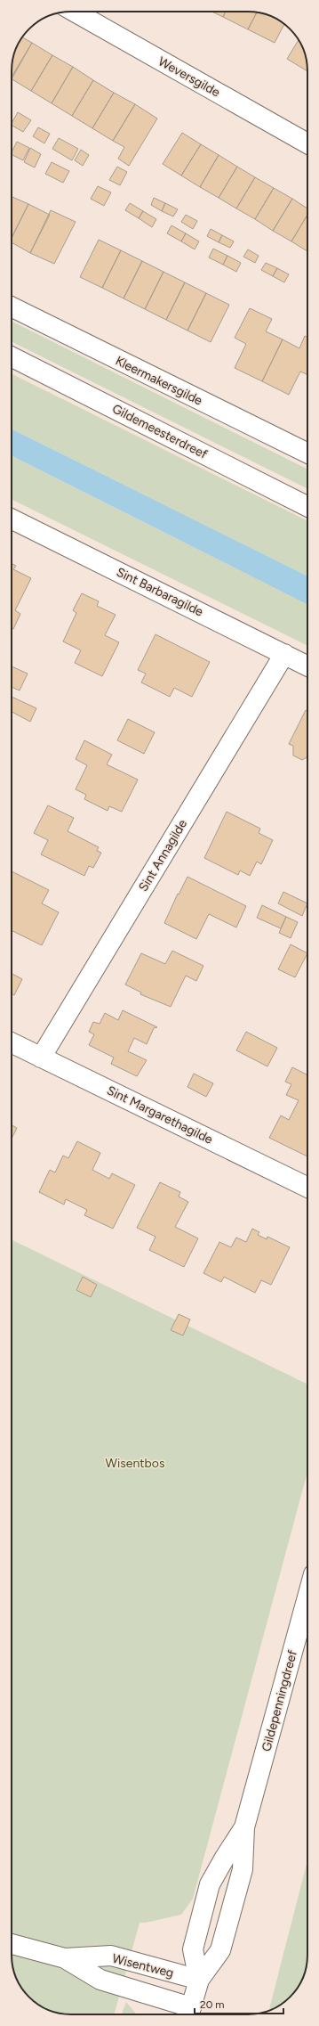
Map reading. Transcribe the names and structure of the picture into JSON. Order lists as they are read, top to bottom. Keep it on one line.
{"streets":{"street":["Weversgilde","Kleermakersgilde","Gildemeesterdreef","Sint Barbaragilde","Sint Annagilde","Sint Margarethagilde","Gildepenningdreef","Wisentweg"]},"crossings":[["Sint Barbaragilde","Sint Annagilde"],["Sint Annagilde","Sint Margarethagilde"],["Gildepenningdreef","Wisentweg"]],"parks":["Wisentbos"],"scale_bar":"20 m"}
